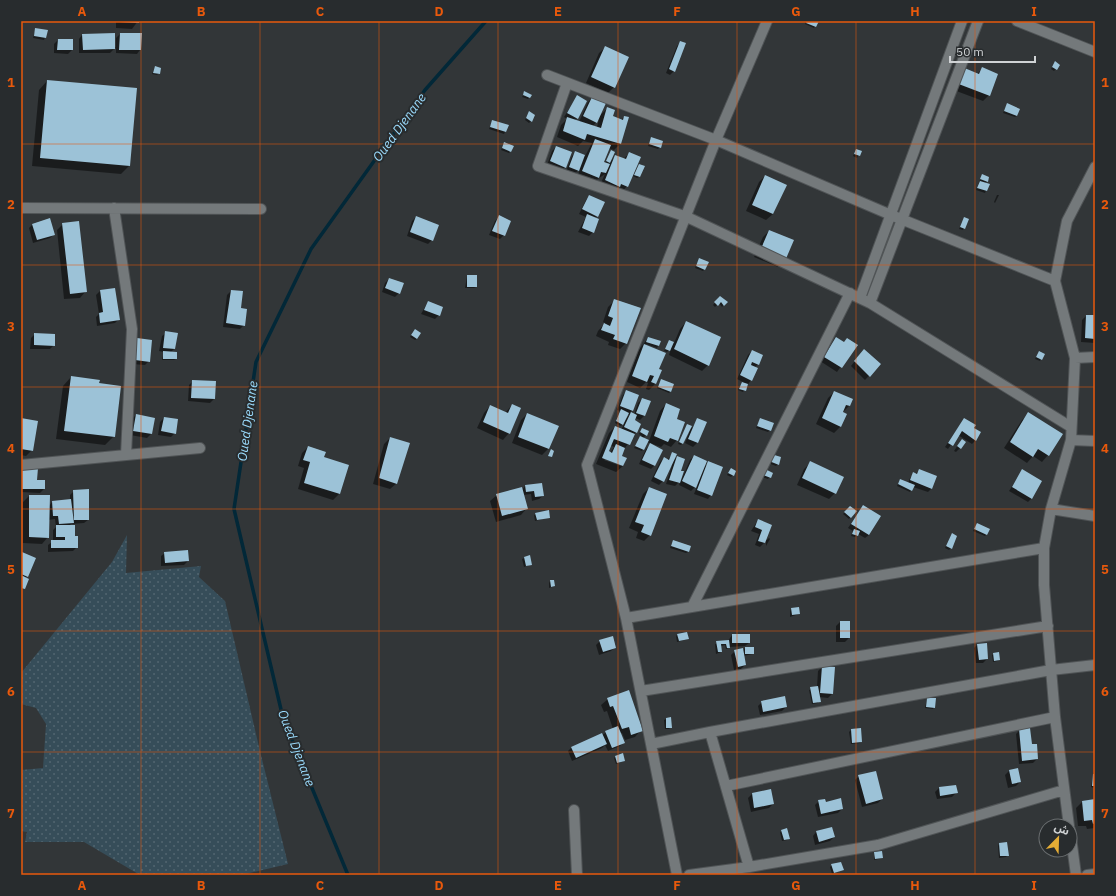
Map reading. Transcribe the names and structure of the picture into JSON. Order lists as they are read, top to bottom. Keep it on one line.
{"water":["Oued Djenane"],"scale_bar":"50 m","north":"top right","grid":{"columns":["A","B","C","D","E","F","G","H","I"],"rows":["1","2","3","4","5","6","7"]}}
